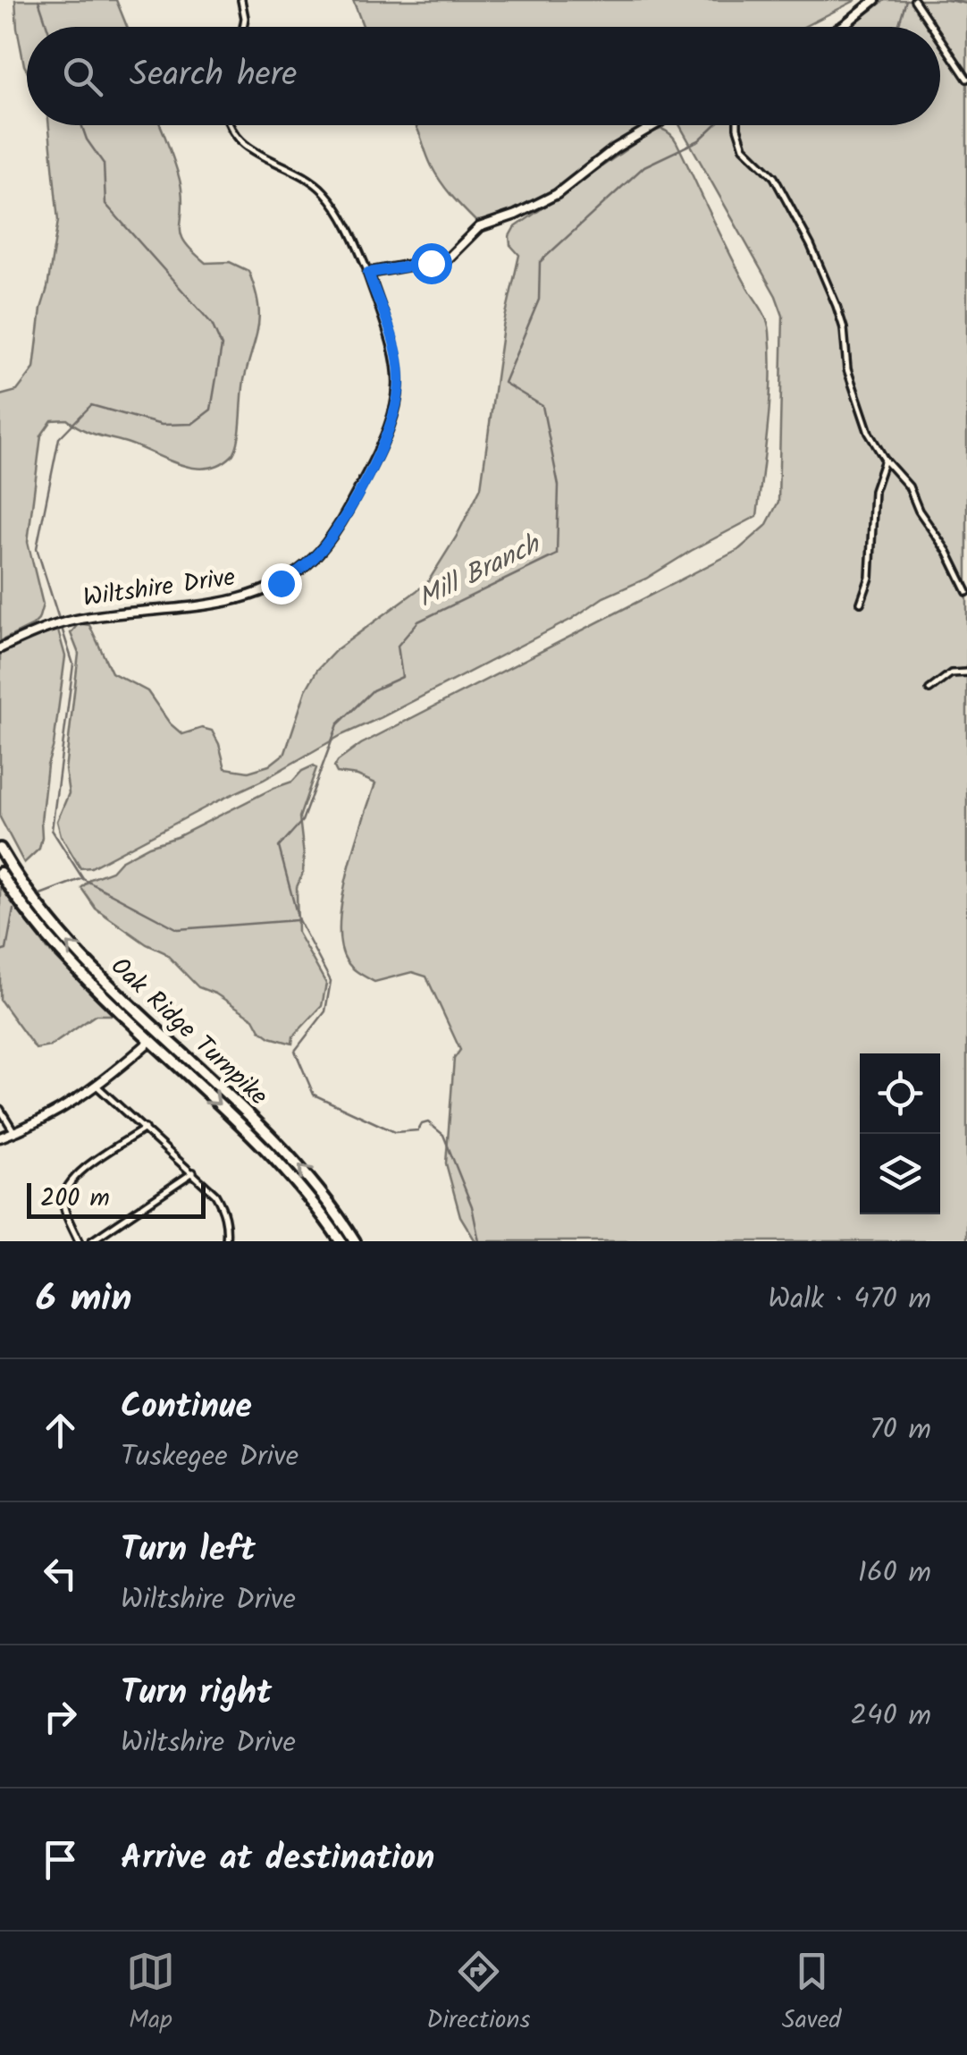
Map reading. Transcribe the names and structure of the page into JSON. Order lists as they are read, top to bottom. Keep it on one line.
{"streets":{"highway":["Oak Ridge Turnpike"],"street":["Wiltshire Drive"]},"water":["Mill Branch"],"scale_bar":"200 m","page":{"search":"Search here","scale":"200 m","heading":["6 min","Walk · 470 m"],"list":[["Continue","Tuskegee Drive","70 m"],["Turn left","Wiltshire Drive","160 m"],["Turn right","Wiltshire Drive","240 m"],"Arrive at destination"],"nav":["Map","Directions","Saved"]}}
